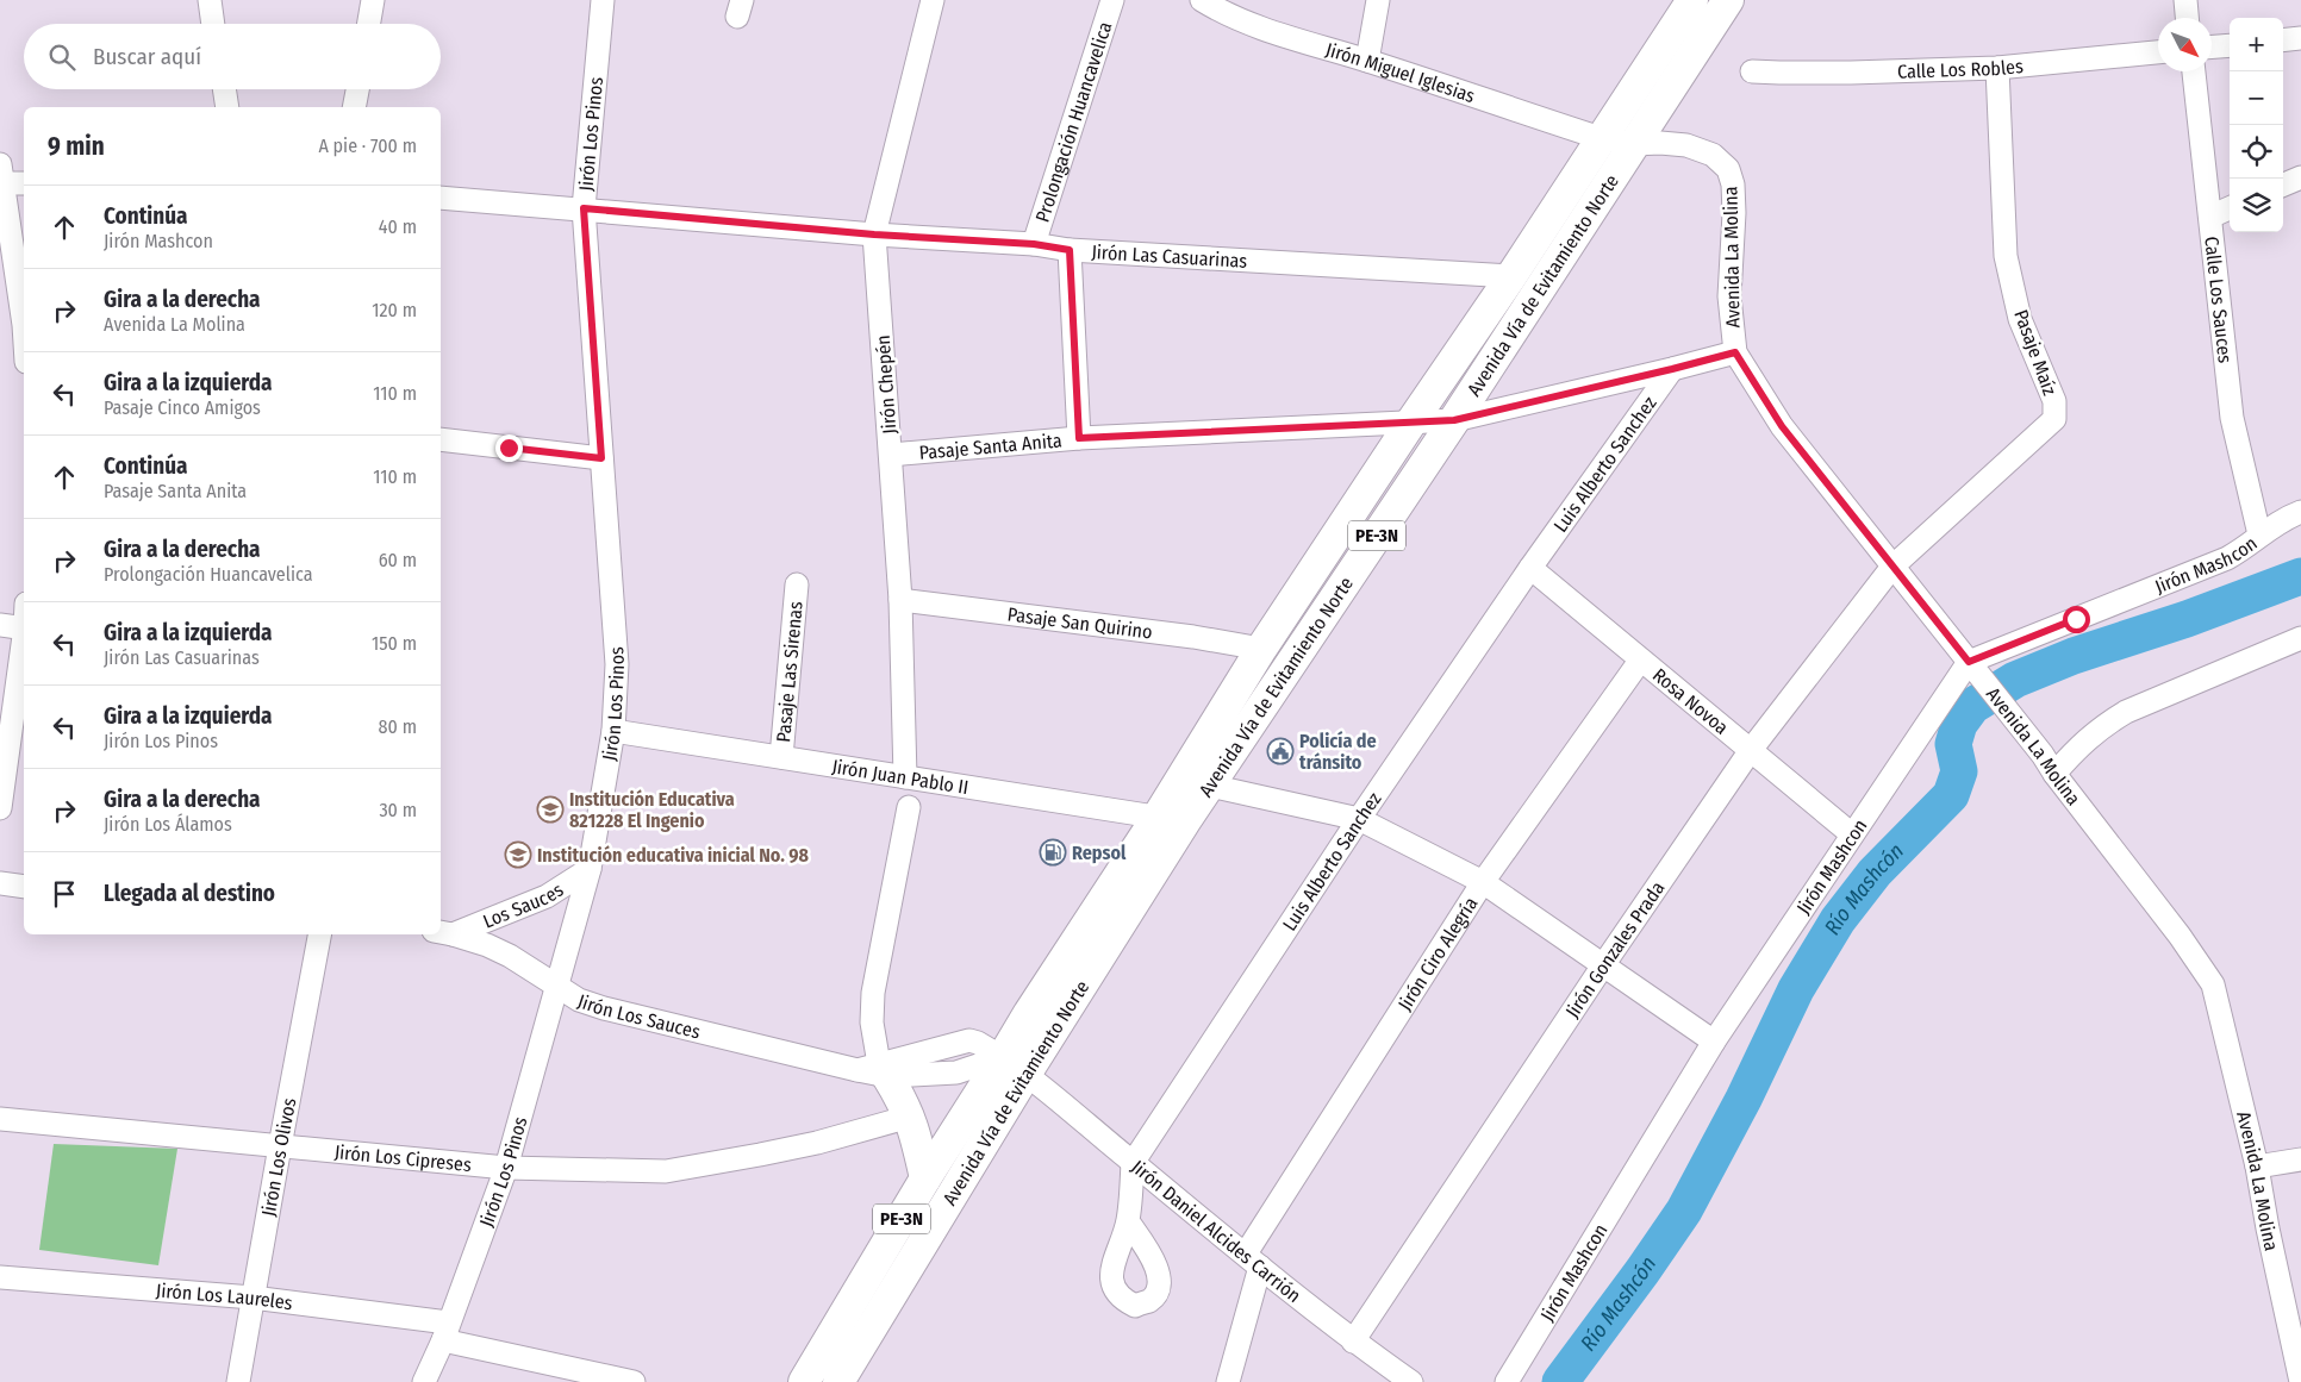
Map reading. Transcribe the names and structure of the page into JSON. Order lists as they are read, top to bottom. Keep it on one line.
{"streets":{"highway":["Avenida Vía de Evitamiento Norte","PE-3N"],"street":["Calle Los Robles","Jirón Miguel Iglesias","Prolongación Huancavelica","Jirón Los Pinos","Jirón Las Casuarinas","Avenida La Molina","Calle Los Sauces","Pasaje Maíz","Jirón Chepén","Pasaje Santa Anita","Luis Alberto Sanchez","Jirón Mashcon","Pasaje San Quirino","Pasaje Las Sirenas","Rosa Novoa","Jirón Juan Pablo II","Los Sauces","Jirón Gonzales Prada","Jirón Ciro Alegría","Jirón Los Sauces","Jirón Los Olivos","Jirón Los Cipreses","Jirón Daniel Alcides Carrión","Jirón Los Laureles"]},"crossings":[["Calle Los Robles","Pasaje Maíz"],["Jirón Miguel Iglesias","Avenida La Molina"],["Jirón Miguel Iglesias","Avenida Vía de Evitamiento Norte"],["Prolongación Huancavelica","Jirón Las Casuarinas"],["Jirón Los Pinos","Jirón Las Casuarinas"],["Jirón Los Pinos","Jirón Juan Pablo II"],["Jirón Los Pinos","Los Sauces"],["Jirón Los Pinos","Jirón Los Sauces"],["Jirón Los Pinos","Jirón Los Cipreses"],["Jirón Los Pinos","Jirón Los Laureles"],["Jirón Las Casuarinas","Avenida Vía de Evitamiento Norte"],["Jirón Las Casuarinas","Jirón Chepén"],["Avenida La Molina","Avenida Vía de Evitamiento Norte"],["Avenida La Molina","Pasaje Maíz"],["Avenida La Molina","Pasaje Santa Anita"],["Avenida La Molina","Jirón Mashcon"],["Avenida La Molina","Jirón Gonzales Prada"],["Avenida Vía de Evitamiento Norte","Pasaje Santa Anita"],["Avenida Vía de Evitamiento Norte","Pasaje San Quirino"],["Avenida Vía de Evitamiento Norte","Jirón Juan Pablo II"],["Avenida Vía de Evitamiento Norte","Jirón Los Sauces"],["Avenida Vía de Evitamiento Norte","Jirón Daniel Alcides Carrión"],["Calle Los Sauces","Jirón Mashcon"],["Pasaje Maíz","Jirón Gonzales Prada"],["Jirón Chepén","Pasaje Santa Anita"],["Jirón Chepén","Pasaje San Quirino"],["Jirón Chepén","Jirón Juan Pablo II"],["Pasaje Santa Anita","Luis Alberto Sanchez"],["Luis Alberto Sanchez","Rosa Novoa"],["Luis Alberto Sanchez","Jirón Daniel Alcides Carrión"],["Jirón Mashcon","Rosa Novoa"],["Pasaje Las Sirenas","Jirón Juan Pablo II"],["Rosa Novoa","Jirón Gonzales Prada"],["Rosa Novoa","Jirón Ciro Alegría"],["Los Sauces","Jirón Los Sauces"],["Jirón Gonzales Prada","Jirón Daniel Alcides Carrión"],["Jirón Ciro Alegría","Jirón Daniel Alcides Carrión"],["Jirón Los Sauces","Jirón Daniel Alcides Carrión"],["Jirón Los Olivos","Jirón Los Cipreses"],["Jirón Los Olivos","Jirón Los Laureles"]],"water":["Río Mashcón"],"places":{"public building":["Policía de tránsito"],"school or university":["Institución Educativa 821228 El Ingenio","Institución educativa inicial No. 98"],"fuel station":["Repsol"]},"north":"bottom right","page":{"map_buttons":["+","−"],"search":"Buscar aquí","heading":["9 min","A pie · 700 m"],"list":[["Continúa","Jirón Mashcon","40 m"],["Gira a la derecha","Avenida La Molina","120 m"],["Gira a la izquierda","Pasaje Cinco Amigos","110 m"],["Continúa","Pasaje Santa Anita","110 m"],["Gira a la derecha","Prolongación Huancavelica","60 m"],["Gira a la izquierda","Jirón Las Casuarinas","150 m"],["Gira a la izquierda","Jirón Los Pinos","80 m"],["Gira a la derecha","Jirón Los Álamos","30 m"],"Llegada al destino"]}}
